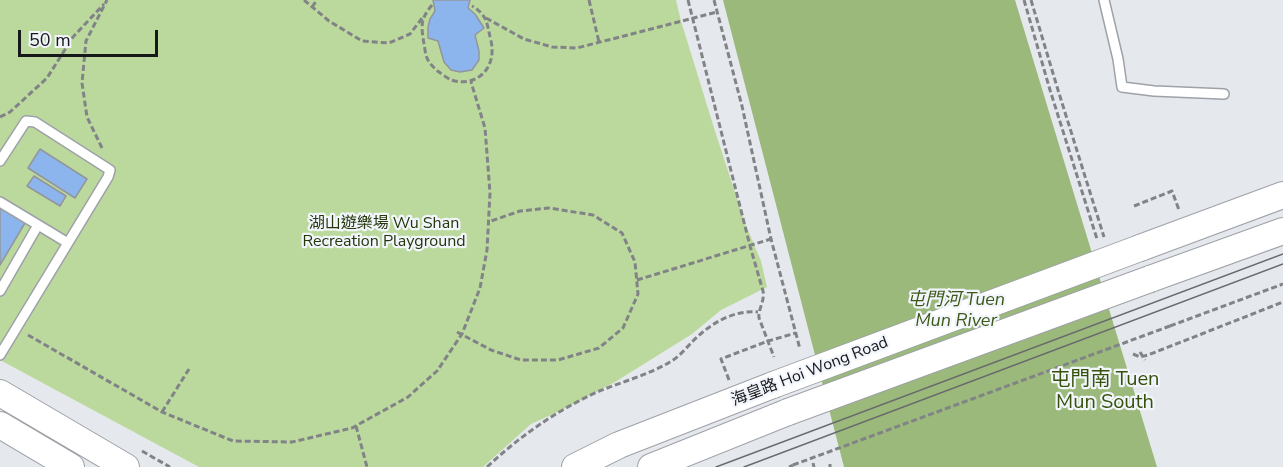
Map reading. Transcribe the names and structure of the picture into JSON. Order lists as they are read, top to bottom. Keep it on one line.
{"streets":{"main road":["海皇路 Hoi Wong Road"]},"districts":["屯門南 Tuen Mun South"],"water":["屯門河 Tuen Mun River"],"parks":["湖山遊樂場 Wu Shan Recreation Playground"],"scale_bar":"50 m"}
